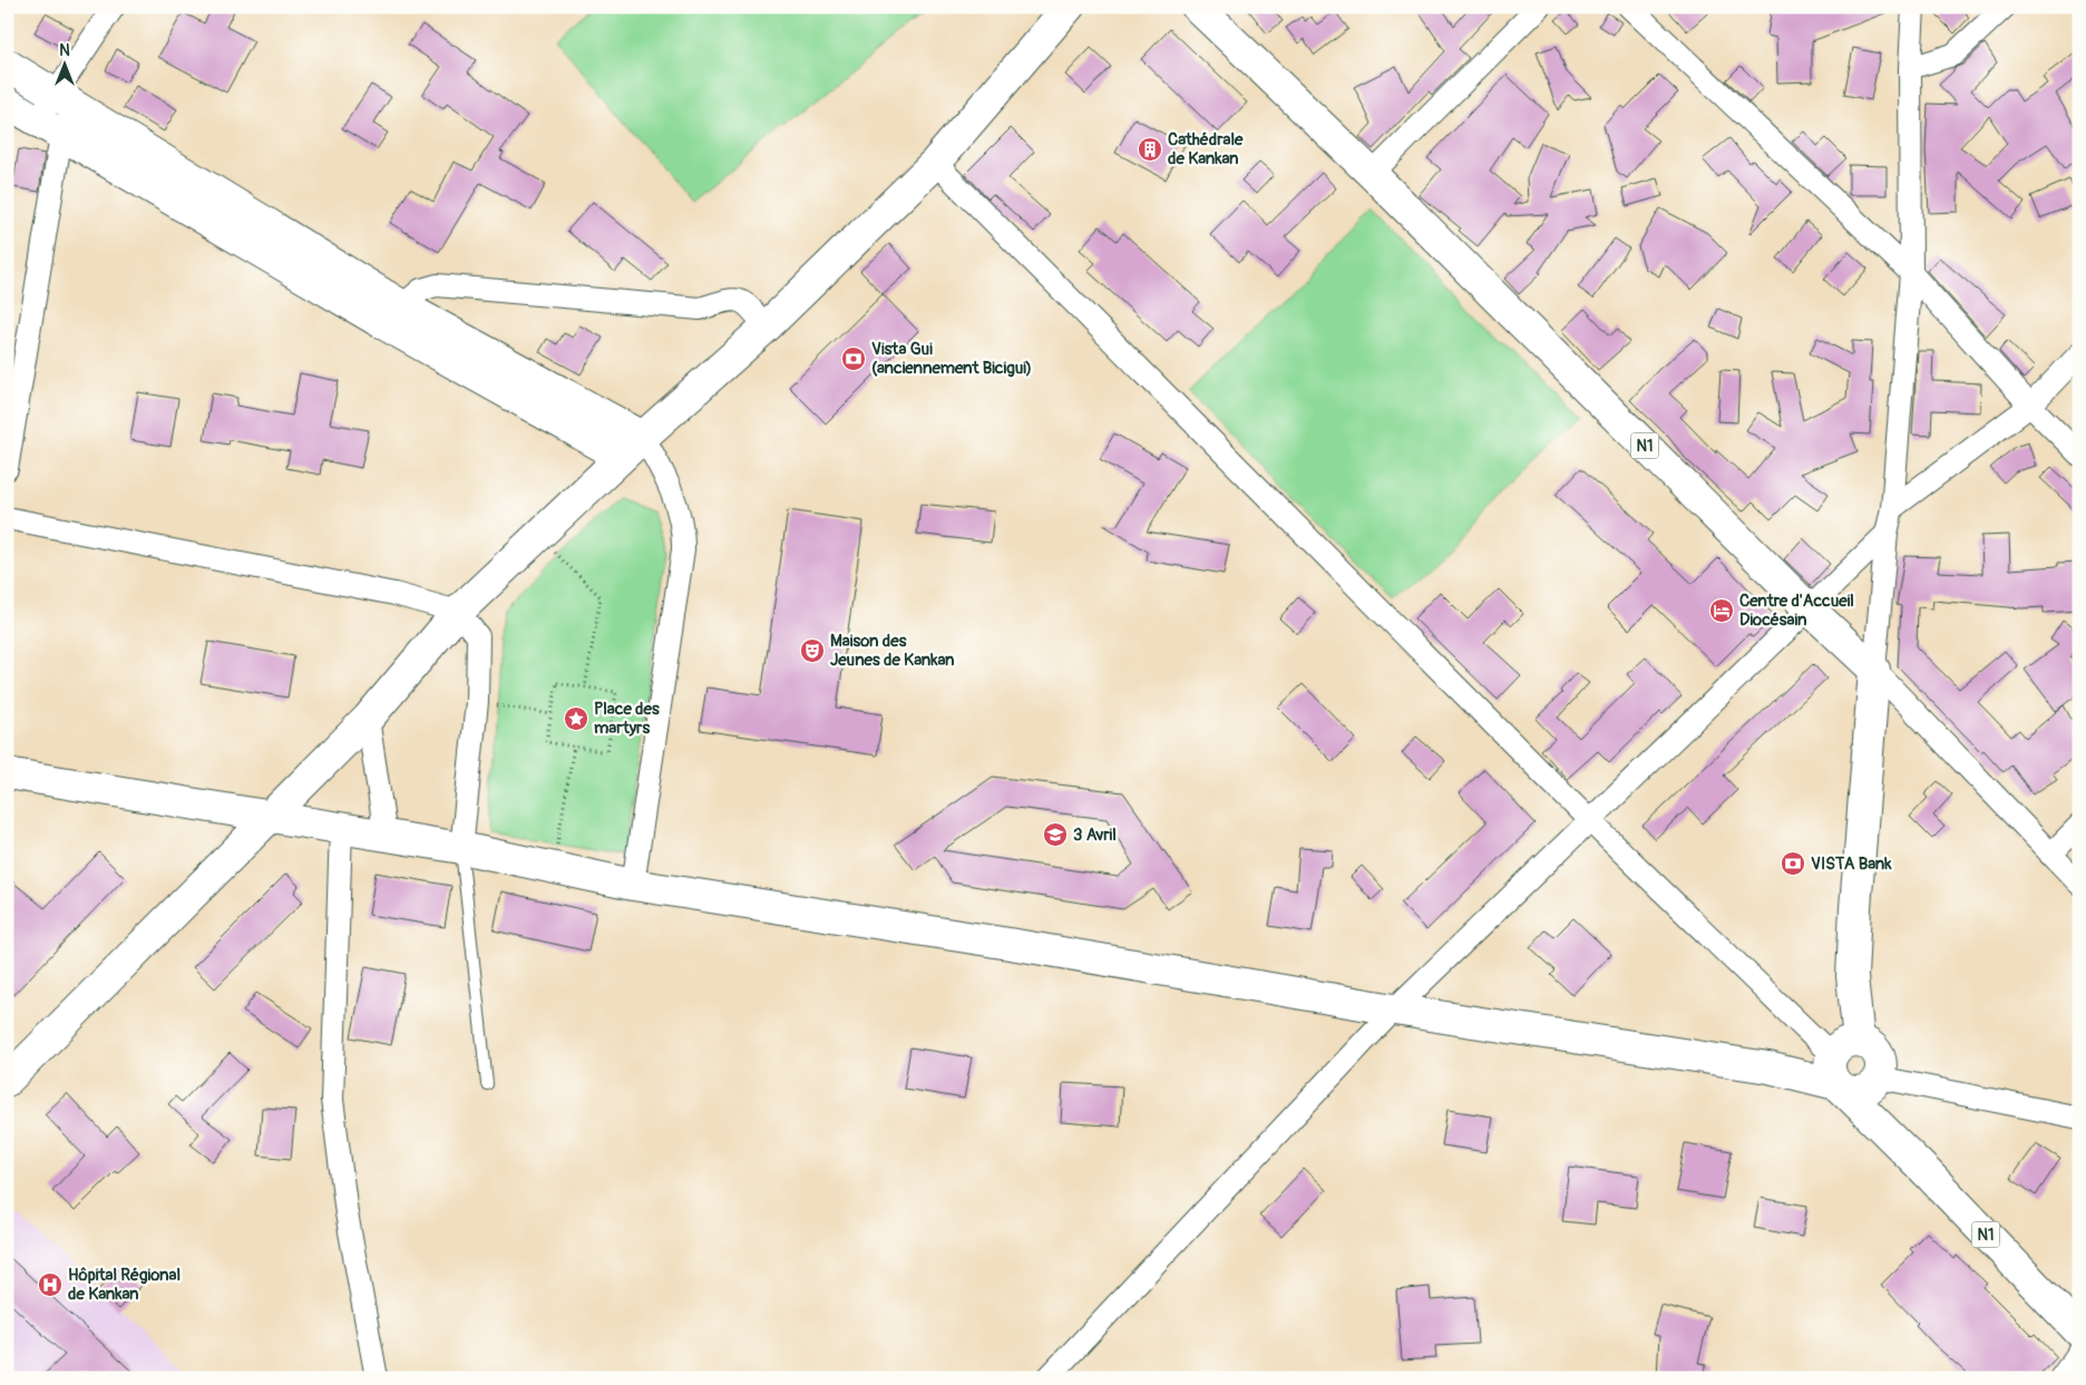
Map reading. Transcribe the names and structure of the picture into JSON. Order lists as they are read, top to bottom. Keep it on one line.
{"streets":{"main road":["N1"]},"places":{"building":["Cathédrale de Kankan"],"bank":["Vista Gui (anciennement Bicigui)","VISTA Bank"],"hotel":["Centre d'Accueil Diocésain"],"theatre":["Maison des Jeunes de Kankan"],"place":["Place des martyrs"],"school or university":["3 Avril"],"hospital":["Hôpital Régional de Kankan"]},"north":"top"}
